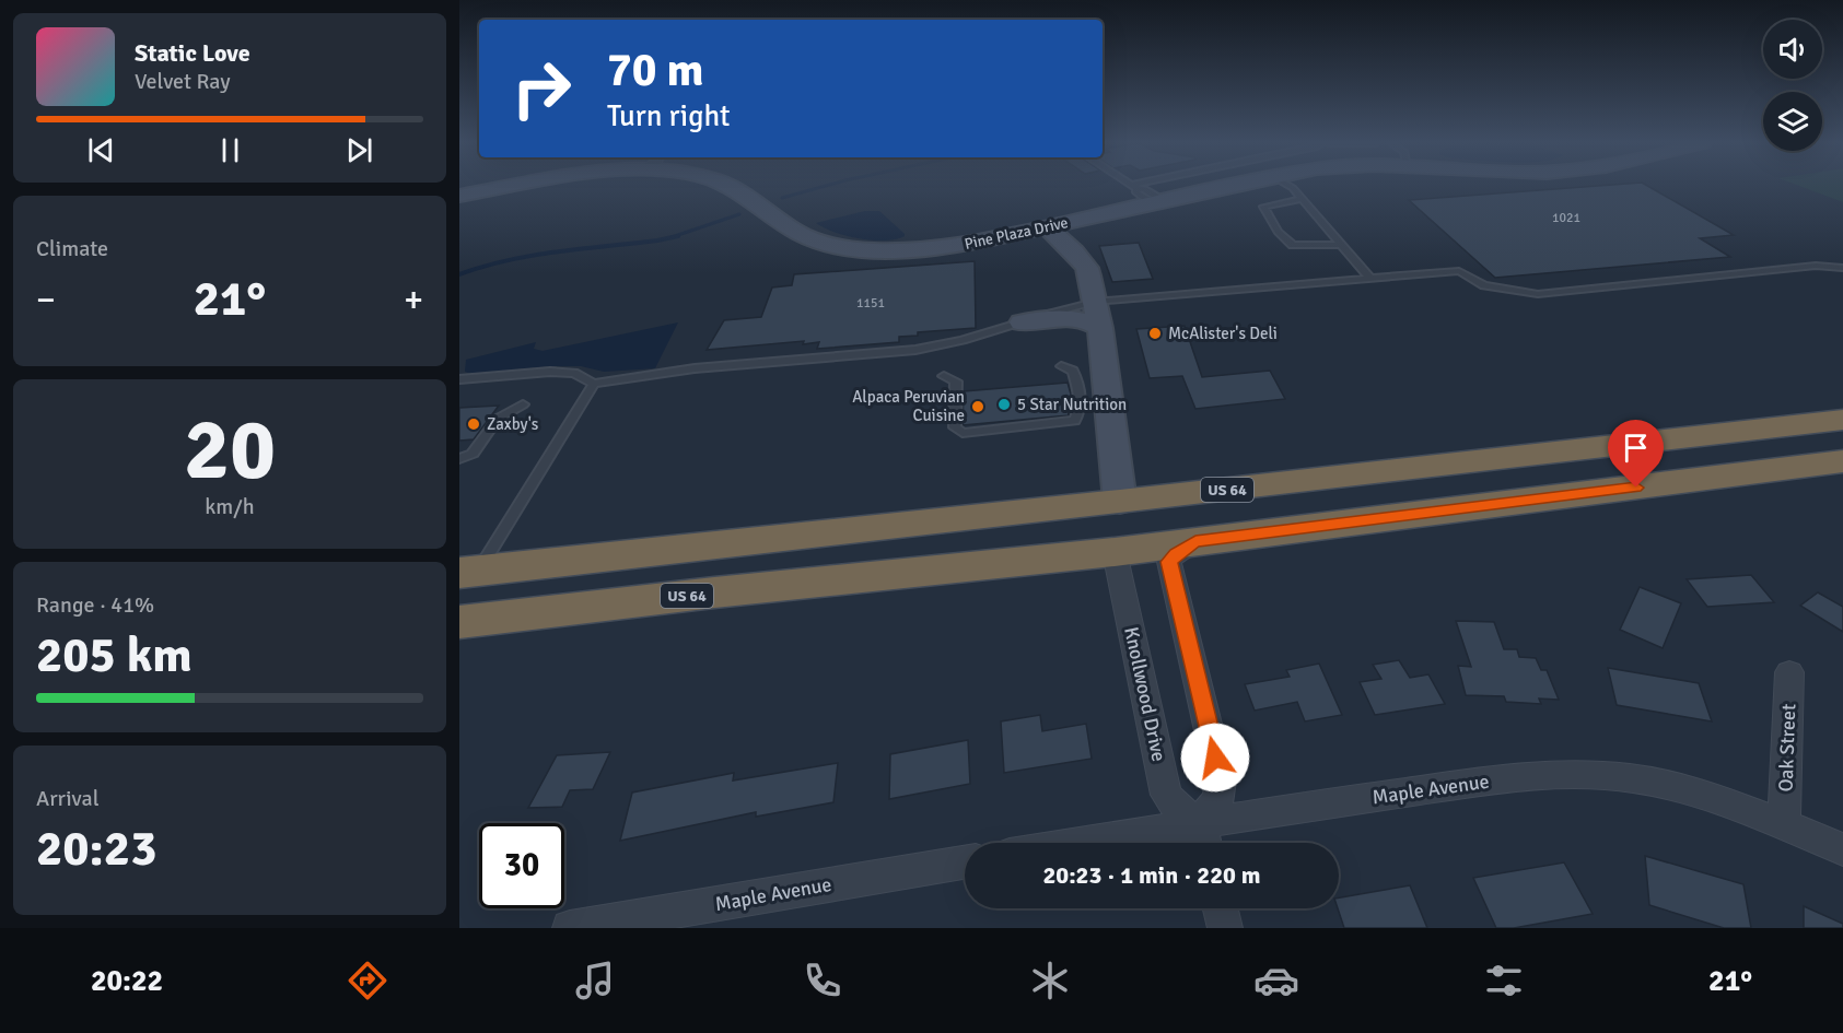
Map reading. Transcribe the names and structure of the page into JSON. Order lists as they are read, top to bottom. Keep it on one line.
{"streets":{"highway":["US 64"],"street":["Pine Plaza Drive","Knollwood Drive","Oak Street","Maple Avenue"]},"crossings":[["US 64","Knollwood Drive"],["Knollwood Drive","Maple Avenue"],["Oak Street","Maple Avenue"]],"places":["McAlister's Deli","5 Star Nutrition","Alpaca Peruvian Cuisine","Zaxby's"],"house_numbers":["1021","1151"],"page":{"turn":["70 m","Turn right"],"song":["Static Love","Velvet Ray"],"tile":["Climate",["20","km/h"],["Range · 41%","205 km"],["Arrival","20:23"]],"heat":["−","21°","+"],"limit":"30","trip":"20:23 · 1 min · 220 m","tabs":["20:22","21°"]}}
